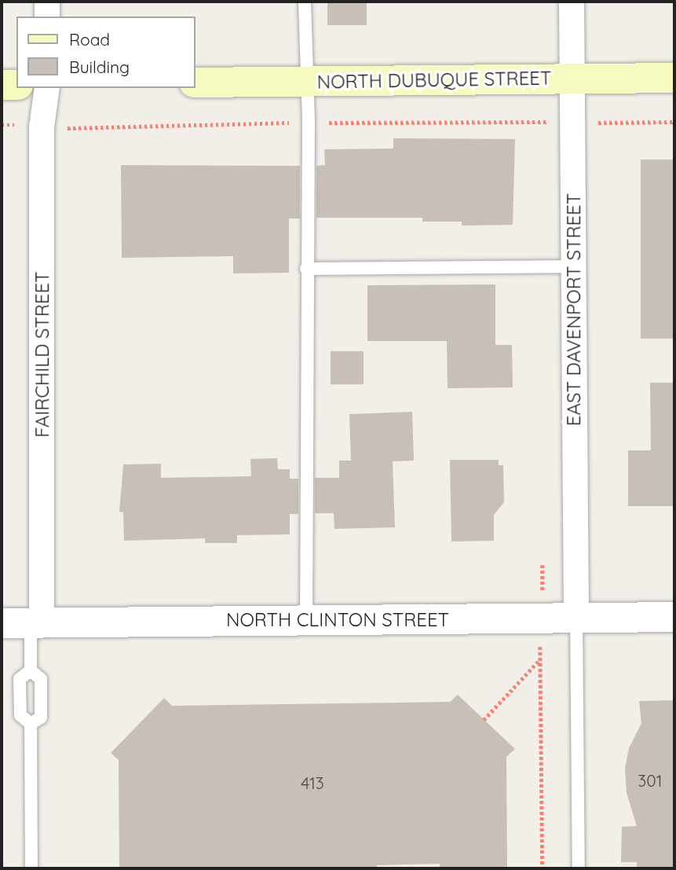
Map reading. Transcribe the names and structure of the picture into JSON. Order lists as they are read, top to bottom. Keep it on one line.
{"streets":{"main road":["NORTH DUBUQUE STREET"],"street":["EAST DAVENPORT STREET","FAIRCHILD STREET","NORTH CLINTON STREET"]},"crossings":[["NORTH DUBUQUE STREET","EAST DAVENPORT STREET"],["EAST DAVENPORT STREET","NORTH CLINTON STREET"],["FAIRCHILD STREET","NORTH CLINTON STREET"]],"house_numbers":["301","413"],"legend":["Road","Building"]}
